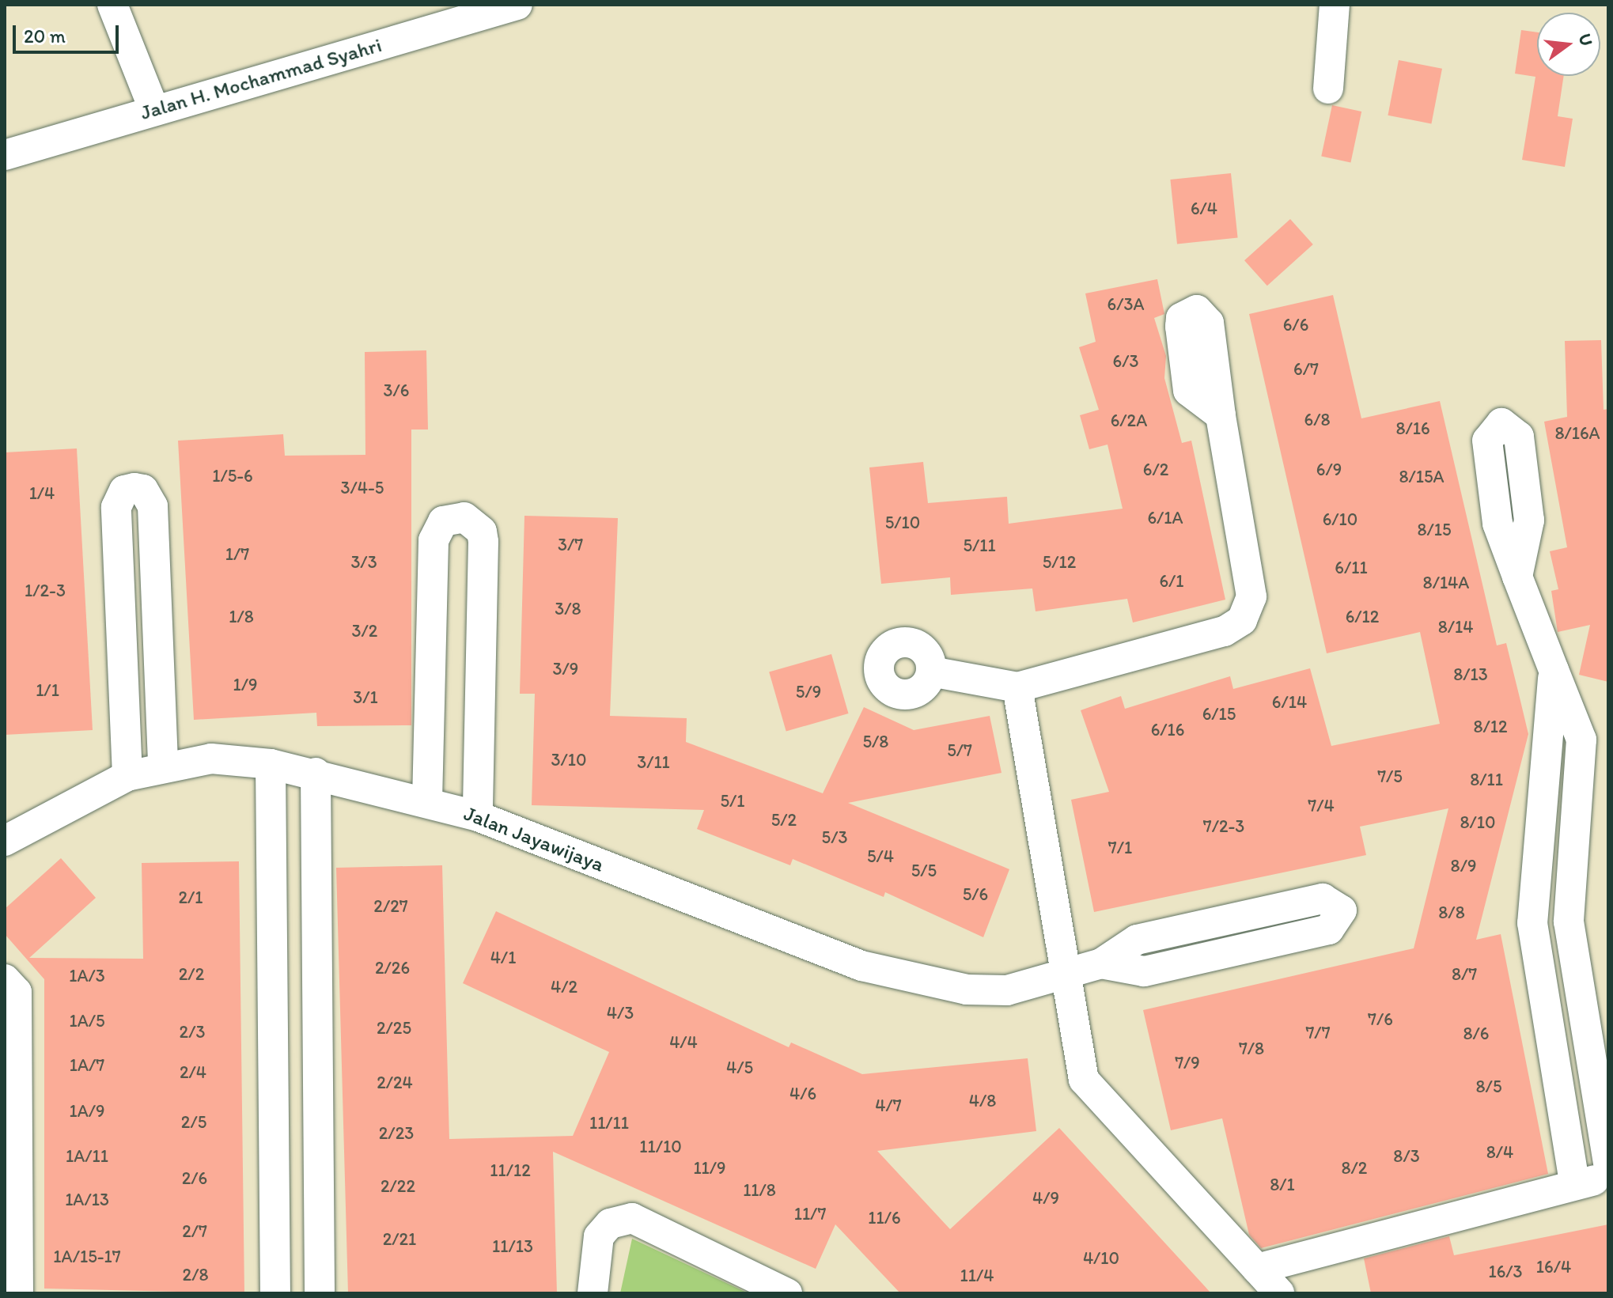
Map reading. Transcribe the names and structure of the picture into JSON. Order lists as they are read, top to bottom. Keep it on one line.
{"streets":{"street":["Jalan H. Mochammad Syahri","Jalan Jayawijaya"]},"house_numbers":["6/4","6/3A","6/6","6/3","6/7","3/6","6/8","6/2A","8/16","8/16A","6/2","6/9","1/5-6","8/15A","3/4-5","1/4","6/1A","6/10","5/10","8/15","3/7","5/11","1/7","3/3","5/12","6/11","6/1","8/14A","1/2-3","3/8","1/8","6/12","8/14","3/2","3/9","8/13","1/9","1/1","5/9","3/1","6/14","6/15","8/12","6/16","5/8","5/7","3/10","3/11","7/5","8/11","5/1","7/4","5/2","8/10","7/2-3","5/3","7/1","5/4","8/9","5/5","5/6","2/1","2/27","8/8","4/1","2/26","2/2","8/7","1A/3","4/2","4/3","7/6","1A/5","2/25","2/3","7/7","8/6","4/4","7/8","7/9","1A/7","4/5","2/4","2/24","8/5","4/6","4/8","4/7","1A/9","2/5","11/11","2/23","11/10","8/4","1A/11","8/3","11/9","8/2","11/12","2/6","8/1","2/22","11/8","4/9","1A/13","11/7","11/6","2/7","2/21","11/13","1A/15-17","4/10","16/4","16/3","2/8","11/4"],"scale_bar":"20 m","north":"right"}
